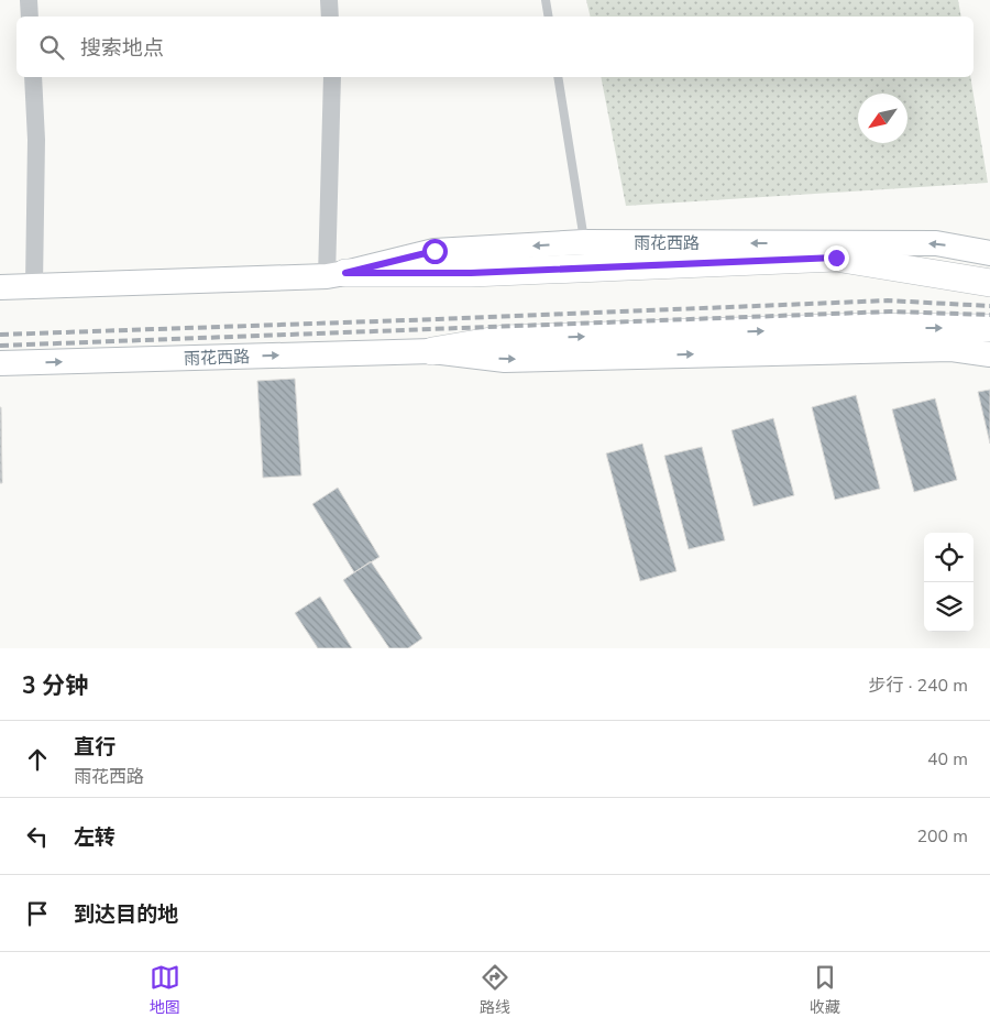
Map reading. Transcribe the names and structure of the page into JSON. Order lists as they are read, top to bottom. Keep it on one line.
{"streets":{"main road":["雨花西路"]},"north":"bottom left","page":{"search":"搜索地点","heading":["3 分钟","步行 · 240 m"],"list":[["直行","雨花西路","40 m"],["左转","200 m"],"到达目的地"],"nav":["地图","路线","收藏"]}}
